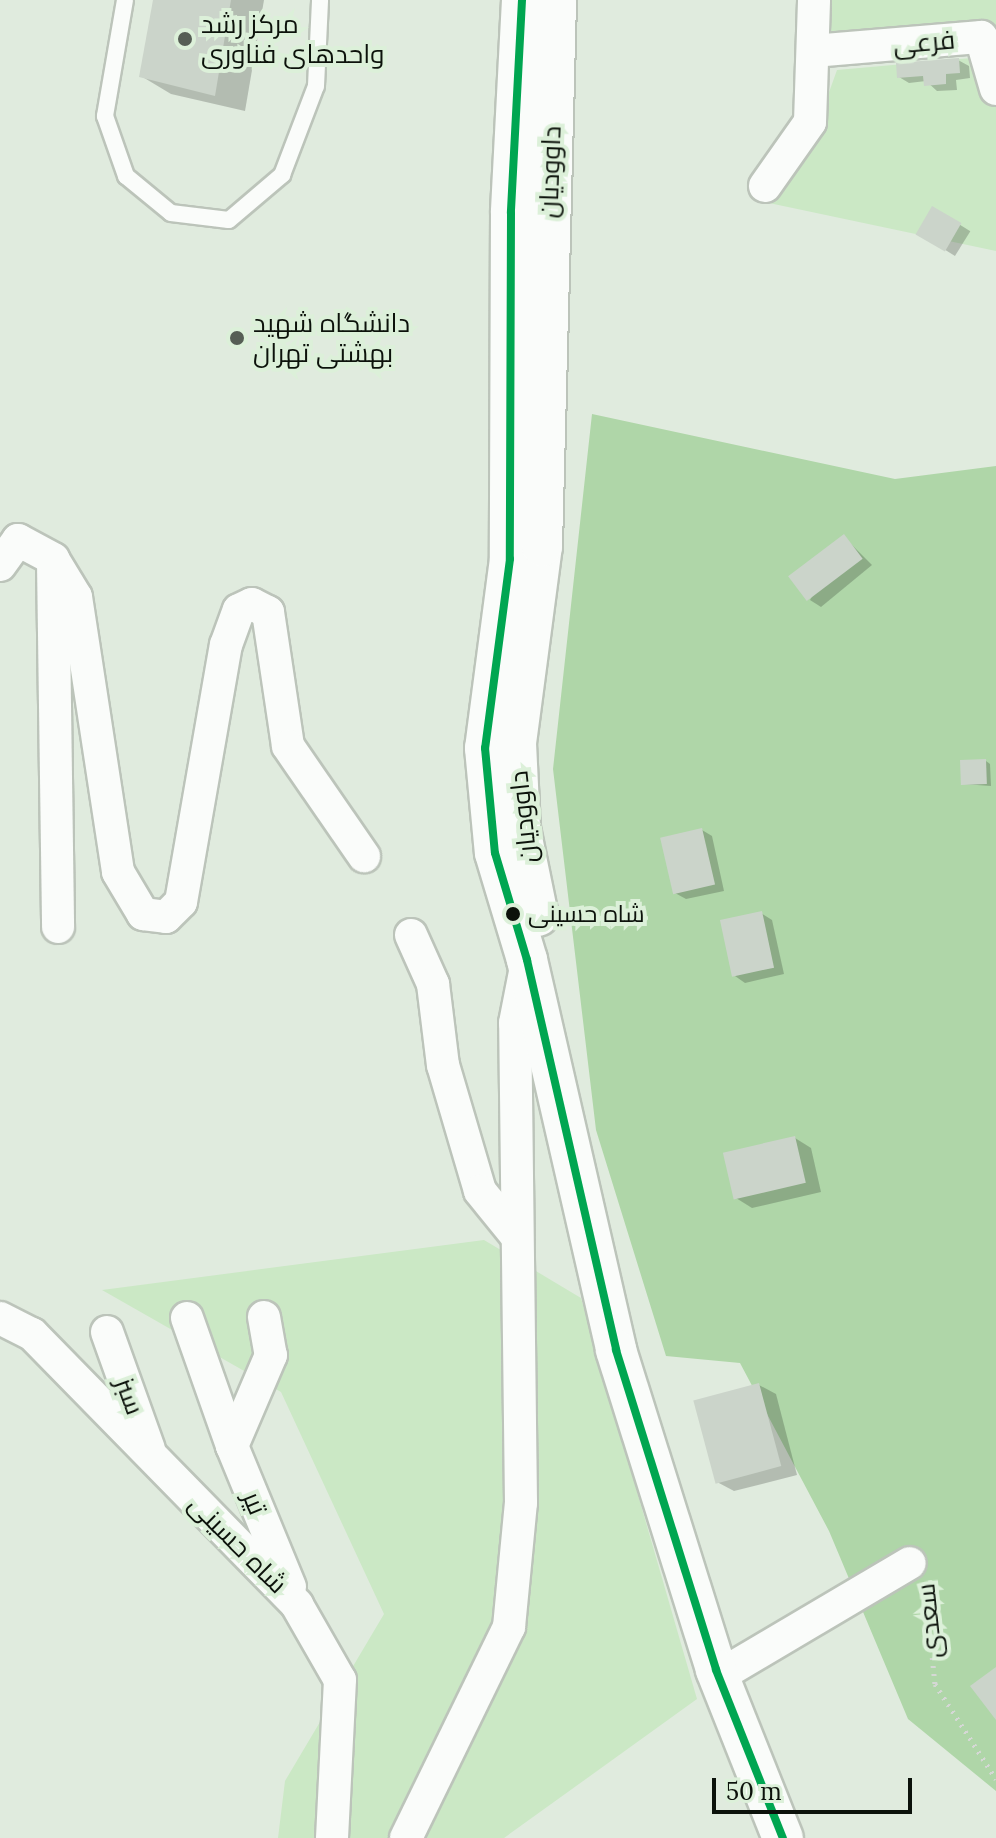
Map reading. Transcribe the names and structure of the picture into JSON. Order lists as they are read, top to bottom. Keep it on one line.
{"streets":{"street":["فرعی","داوودیان","سبز","تیر","شاه حسینی","سعدی"]},"crossings":[["داوودیان","سعدی"],["سبز","شاه حسینی"],["تیر","شاه حسینی"]],"places":["مرکز رشد واحدهای فناوری","دانشگاه شهید بهشتی تهران","شاه حسینی"],"scale_bar":"50 m"}
